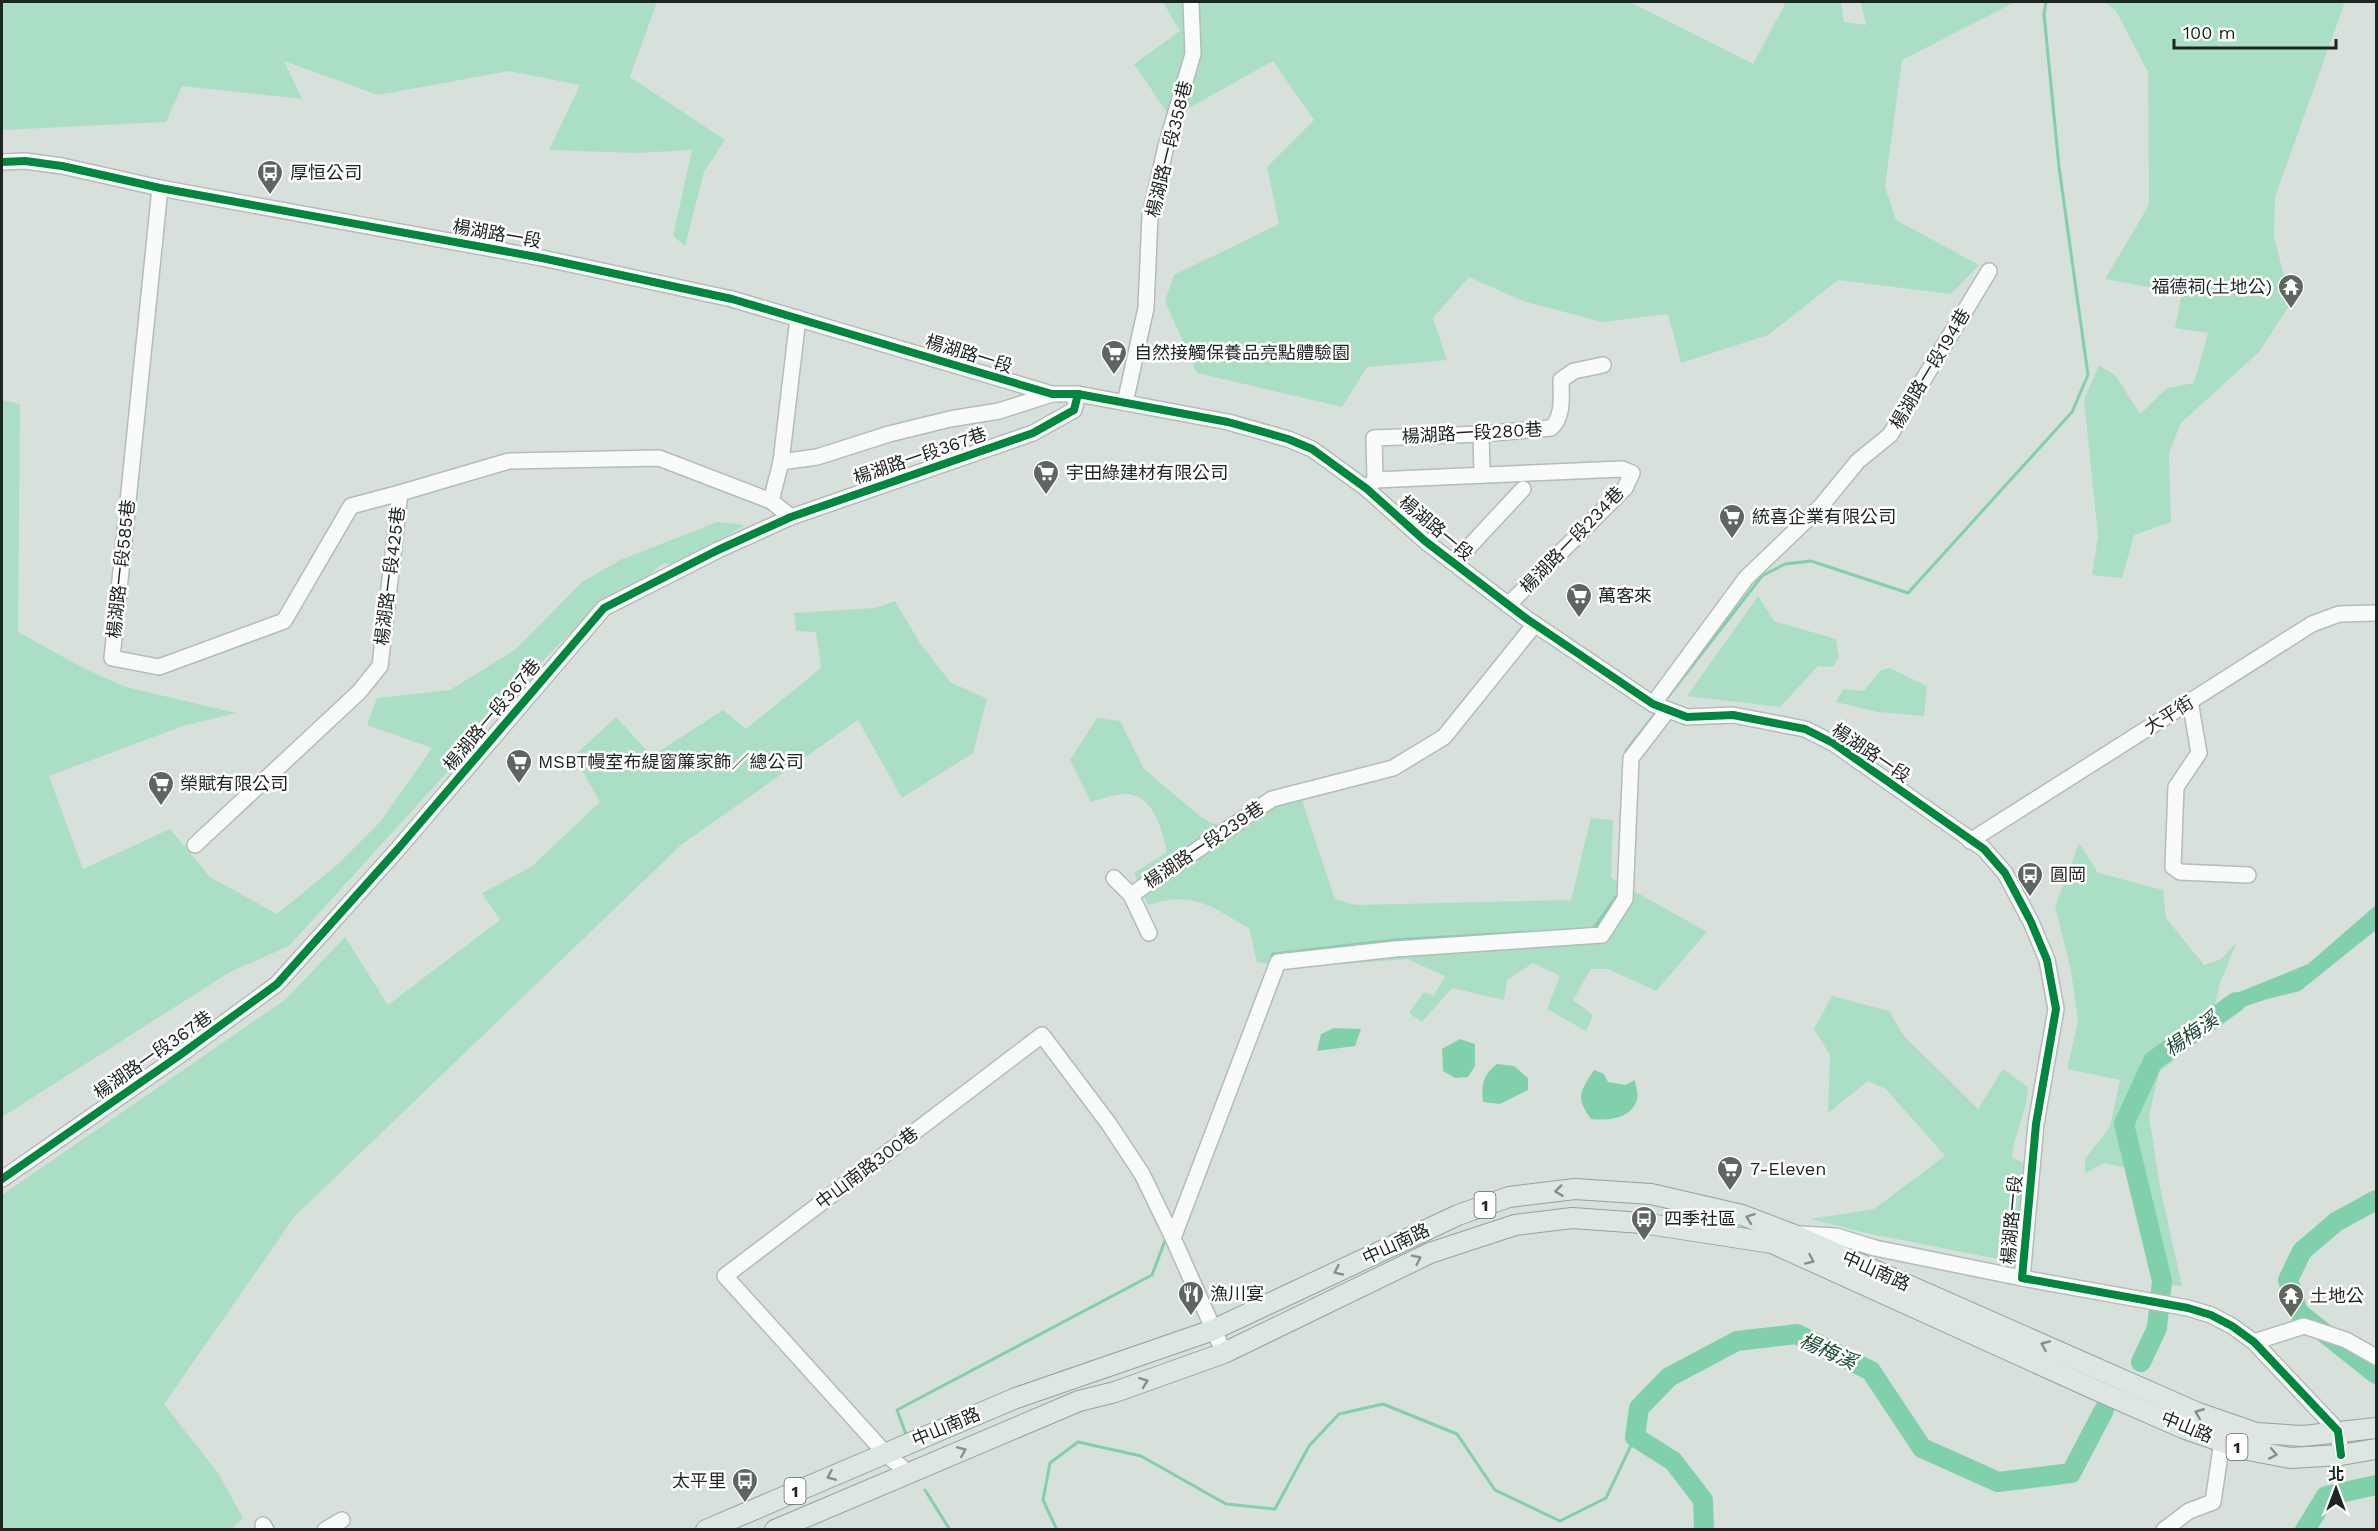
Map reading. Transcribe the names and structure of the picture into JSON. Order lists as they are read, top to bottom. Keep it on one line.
{"streets":{"main road":["1","中山南路","中山路"],"street":["楊湖路一段358巷","楊湖路一段","楊湖路一段194巷","楊湖路一段280巷","楊湖路一段367巷","楊湖路一段234巷","楊湖路一段585巷","楊湖路一段425巷","大平街","楊湖路一段239巷","中山南路300巷"]},"crossings":[["楊湖路一段358巷","楊湖路一段"],["楊湖路一段","楊湖路一段194巷"],["楊湖路一段","楊湖路一段280巷"],["楊湖路一段","楊湖路一段367巷"],["楊湖路一段","楊湖路一段234巷"],["楊湖路一段","楊湖路一段585巷"],["楊湖路一段","大平街"],["楊湖路一段","楊湖路一段239巷"],["楊湖路一段","中山南路"],["楊湖路一段","中山路"],["楊湖路一段194巷","中山南路300巷"],["楊湖路一段367巷","楊湖路一段425巷"],["楊湖路一段585巷","楊湖路一段425巷"],["中山南路300巷","中山南路"],["中山南路","中山路"]],"water":["楊梅溪"],"places":{"bus stop":["厚恒公司","圓岡","四季社區","太平里"],"temple":["福德祠(土地公)","土地公"],"supermarket":["自然接觸保養品亮點體驗園","宇田綠建材有限公司","統喜企業有限公司","萬客來","MSBT幔室布緹窗簾家飾／總公司","榮賦有限公司","7-Eleven"],"restaurant":["漁川宴"]},"scale_bar":"100 m","north":"top"}
